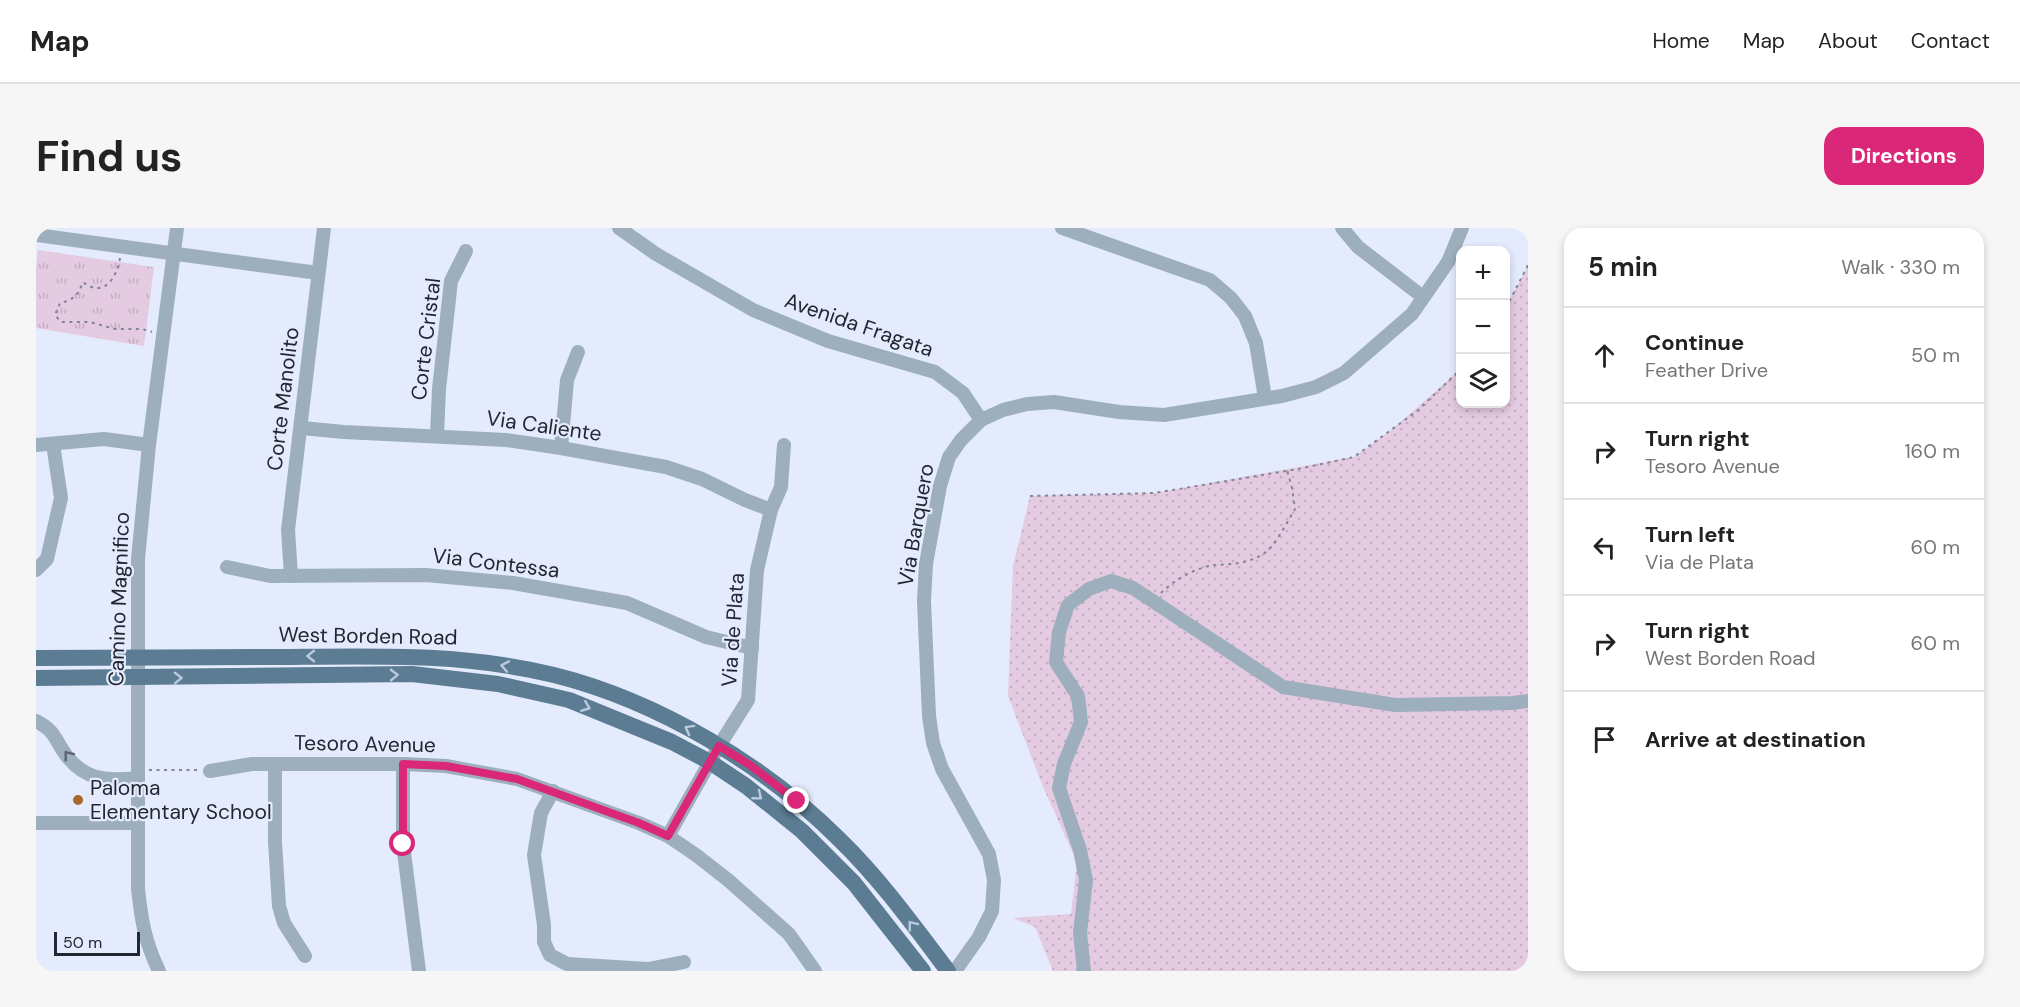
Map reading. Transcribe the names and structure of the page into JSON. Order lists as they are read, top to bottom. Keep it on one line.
{"streets":{"main road":["West Borden Road"],"street":["Avenida Fragata","Corte Cristal","Corte Manolito","Via Caliente","Via Barquero","Via Contessa","Camino Magnifico","Via de Plata","Tesoro Avenue"]},"crossings":[["Avenida Fragata","Via Barquero"],["Corte Cristal","Via Caliente"],["Corte Manolito","Via Caliente"],["Corte Manolito","Via Contessa"],["Via Caliente","Via de Plata"],["Via Contessa","Via de Plata"],["Camino Magnifico","West Borden Road"],["Via de Plata","West Borden Road"],["Via de Plata","Tesoro Avenue"]],"places":["Paloma Elementary School"],"scale_bar":"50 m","page":{"header":"Map","nav":["Home","Map","About","Contact"],"buttons":"Directions","title":"Find us","heading":["5 min","Walk · 330 m"],"map_buttons":["+","−"],"list":[["Continue","Feather Drive","50 m"],["Turn right","Tesoro Avenue","160 m"],["Turn left","Via de Plata","60 m"],["Turn right","West Borden Road","60 m"],"Arrive at destination"],"scale":"50 m"}}
